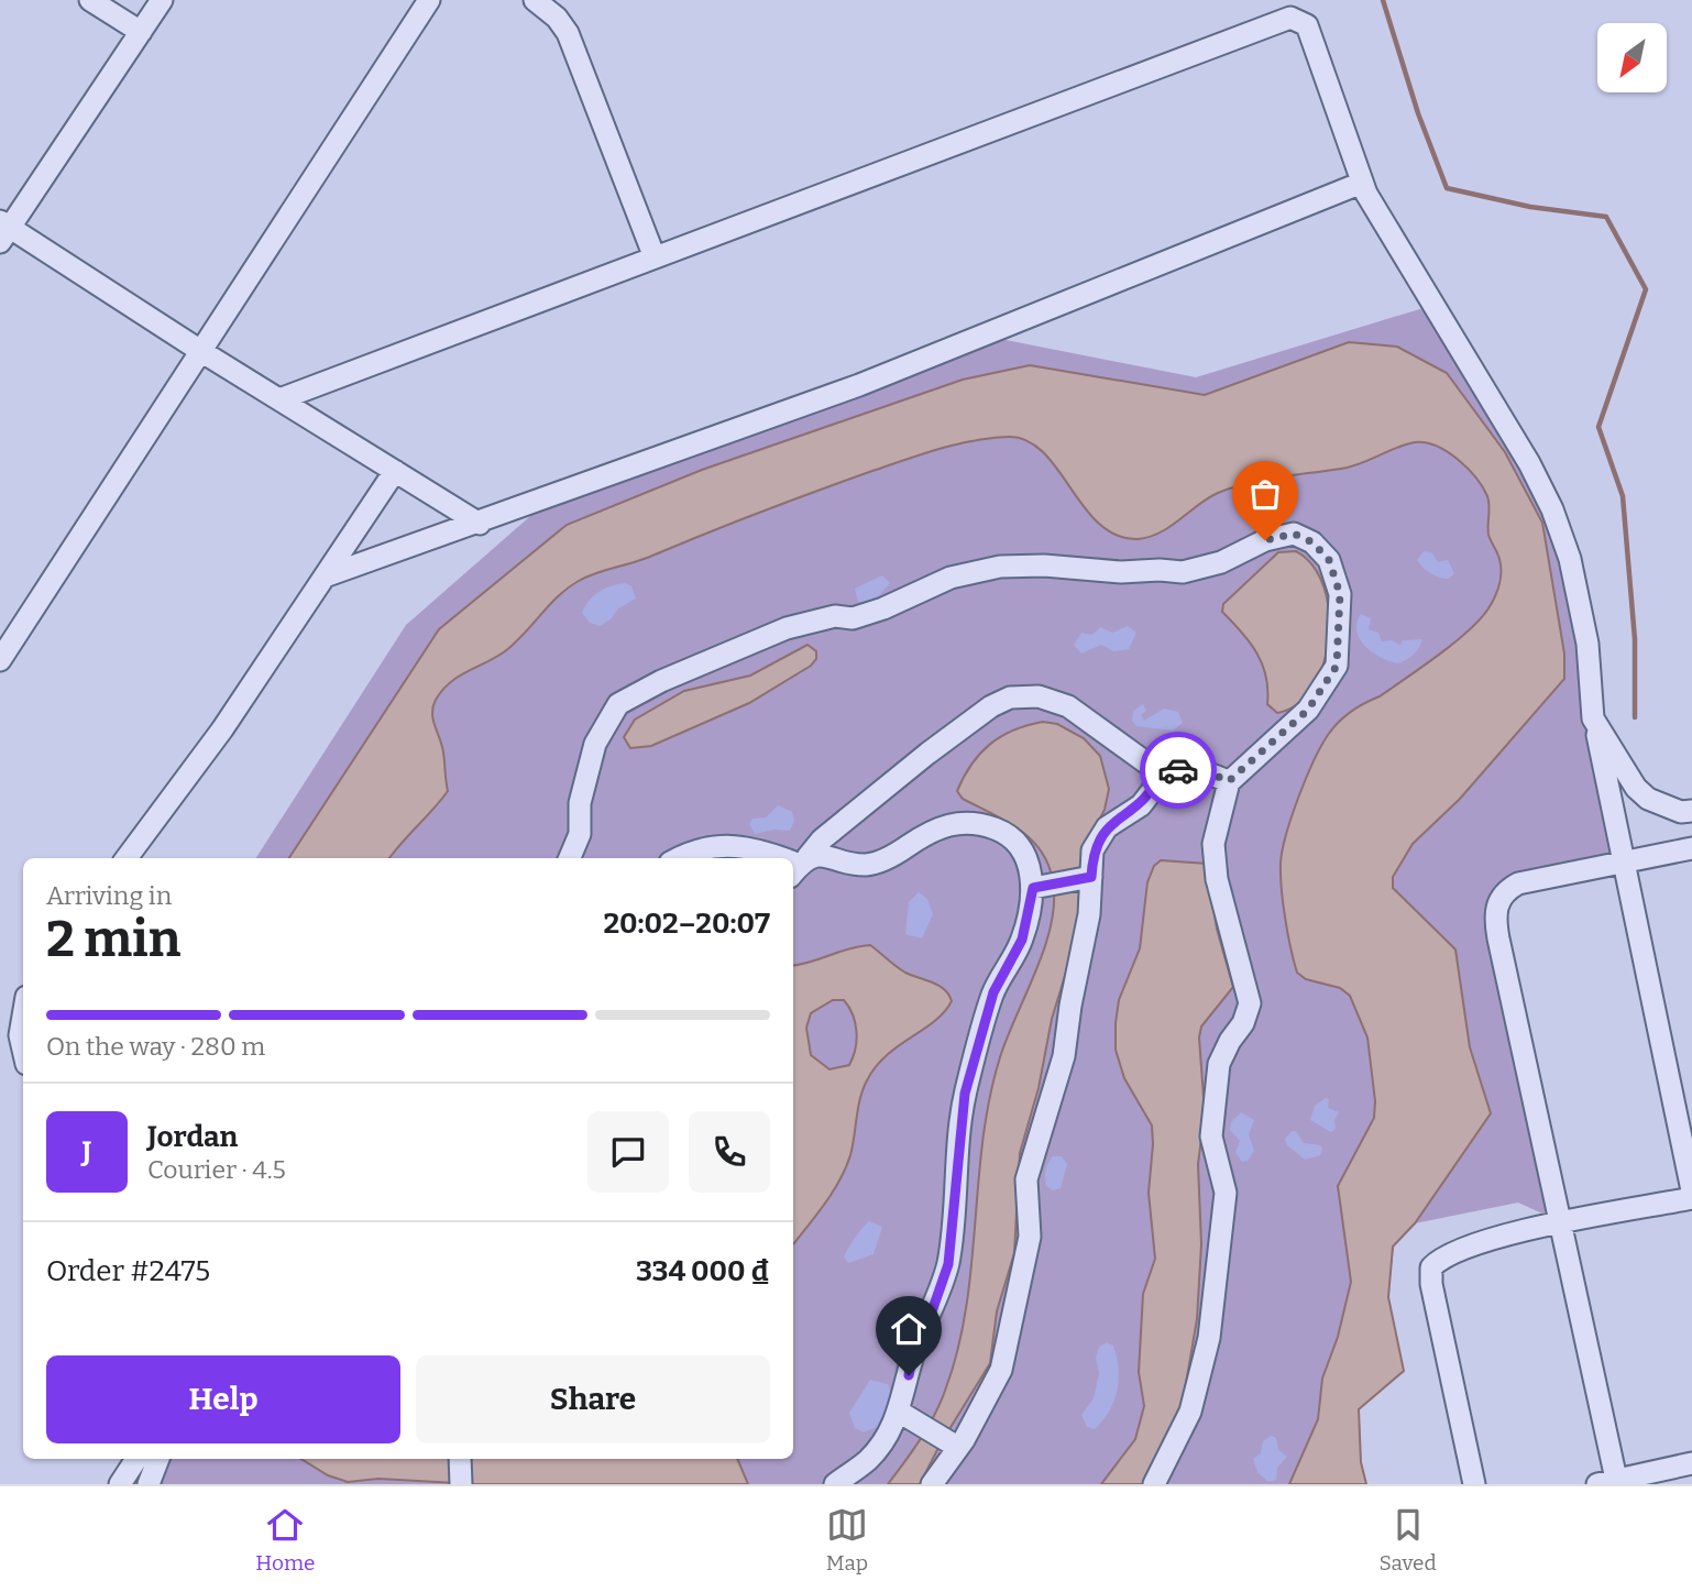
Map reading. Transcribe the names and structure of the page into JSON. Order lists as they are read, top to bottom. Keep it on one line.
{"north":"bottom left","page":{"heading":["2 min","Arriving in","20:02–20:07"],"panel":["Jordan","Courier · 4.5","Order #2475","334 000 ₫"],"bar":"On the way · 280 m","round":"J","buttons":["Help","Share"],"tabs":["Home","Map","Saved"]}}
